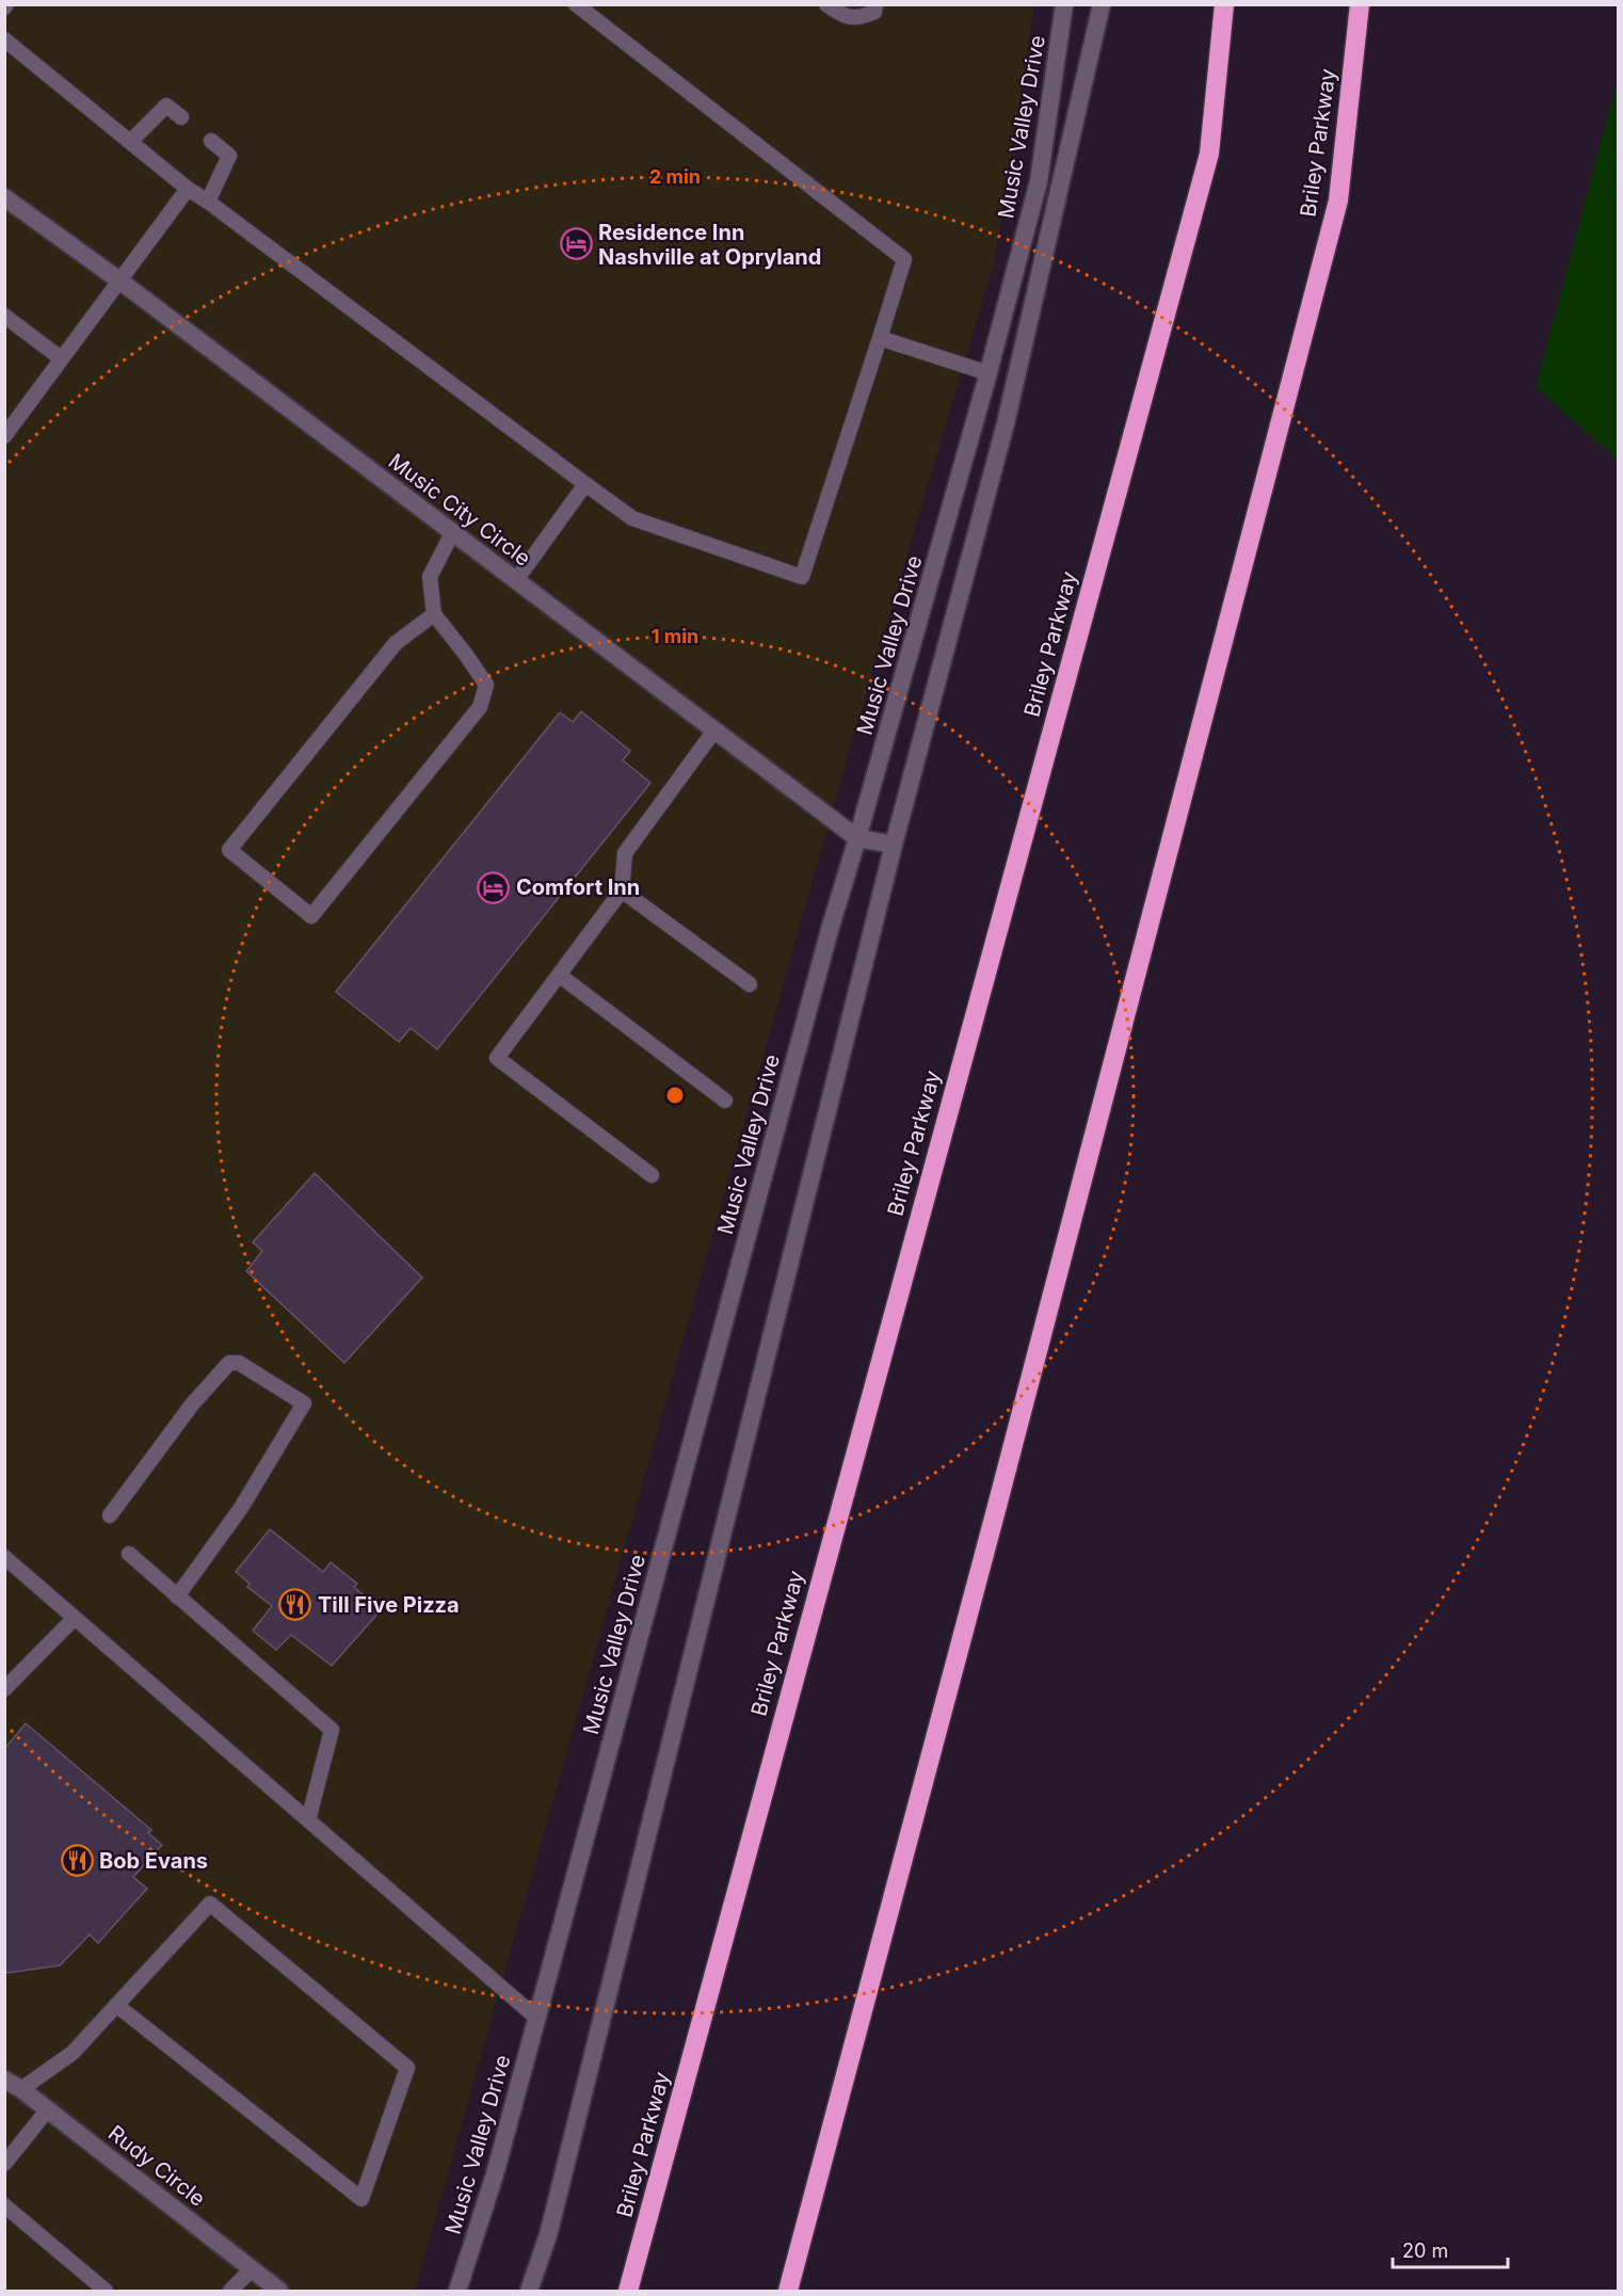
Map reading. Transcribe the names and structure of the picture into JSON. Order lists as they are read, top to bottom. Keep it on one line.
{"streets":{"highway":["Briley Parkway"],"street":["Music Valley Drive","Music City Circle","Rudy Circle"]},"crossings":[["Music Valley Drive","Music City Circle"]],"places":{"hotel":["Residence Inn Nashville at Opryland","Comfort Inn"],"restaurant":["Till Five Pizza","Bob Evans"]},"scale_bar":"20 m","rings":["2 min","1 min"]}
